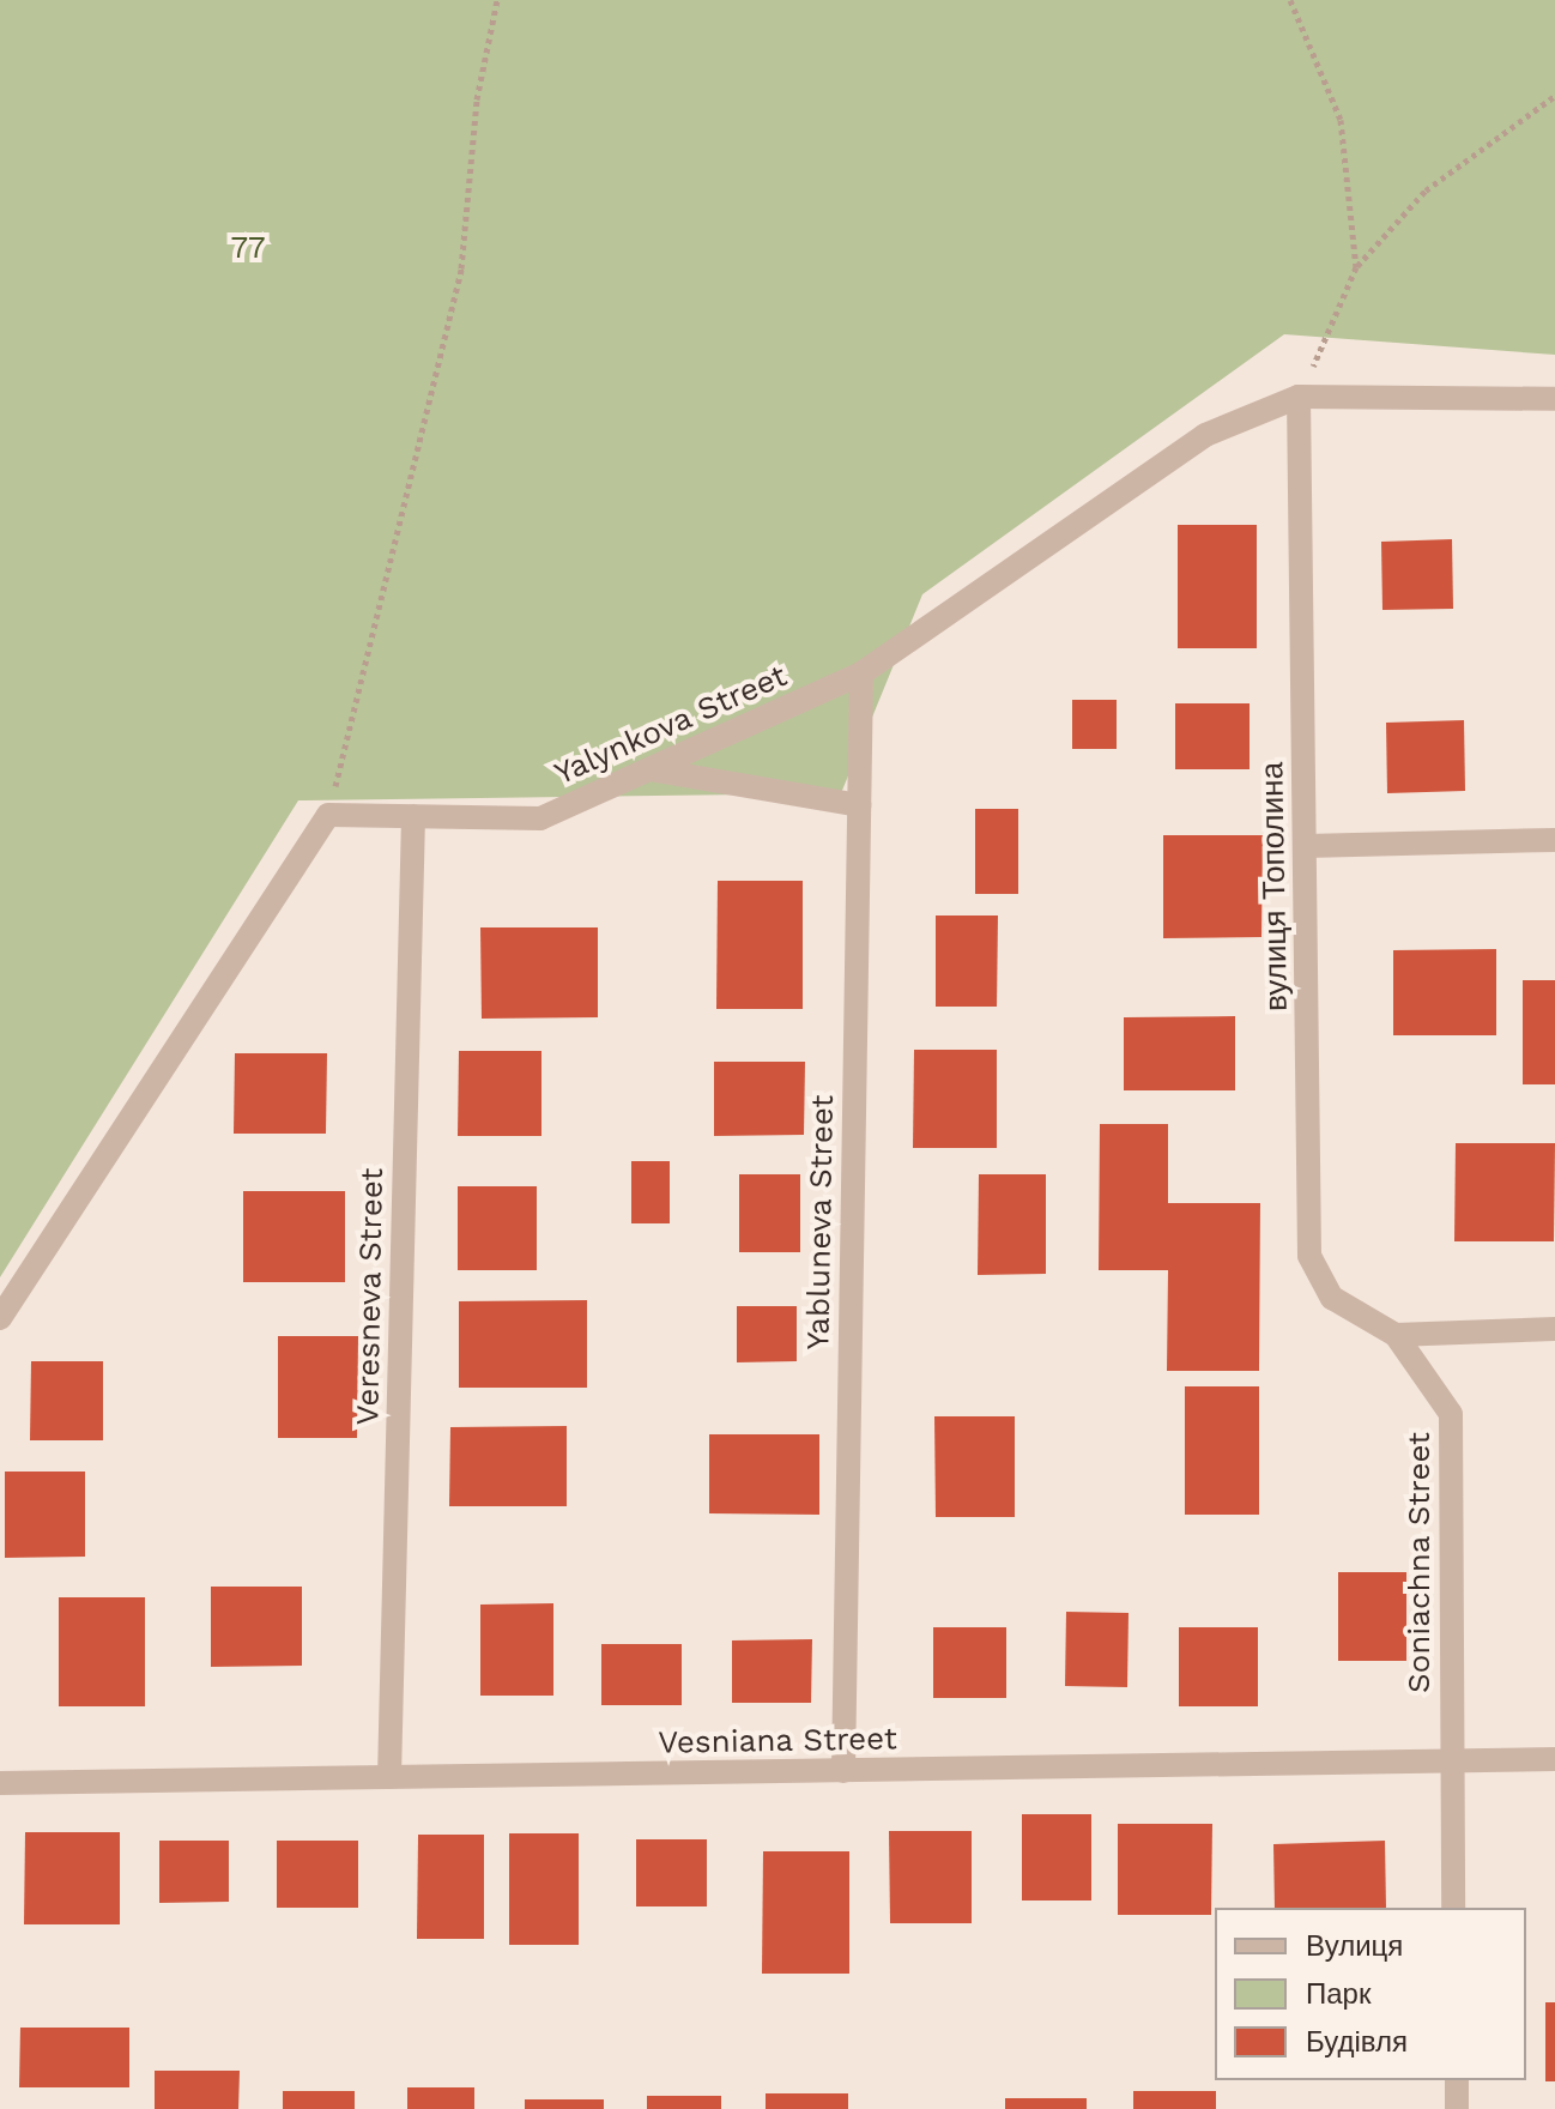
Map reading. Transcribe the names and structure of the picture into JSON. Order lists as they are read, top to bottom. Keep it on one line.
{"streets":{"street":["Yalynkova Street","вулиця Тополина","Yabluneva Street","Veresneva Street","Soniachna Street","Vesniana Street"]},"crossings":[["Yalynkova Street","вулиця Тополина"],["Yalynkova Street","Yabluneva Street"],["Yalynkova Street","Veresneva Street"],["вулиця Тополина","Soniachna Street"],["Yabluneva Street","Vesniana Street"],["Veresneva Street","Vesniana Street"],["Soniachna Street","Vesniana Street"]],"parks":["77"],"legend":["Вулиця","Парк","Будівля"]}
